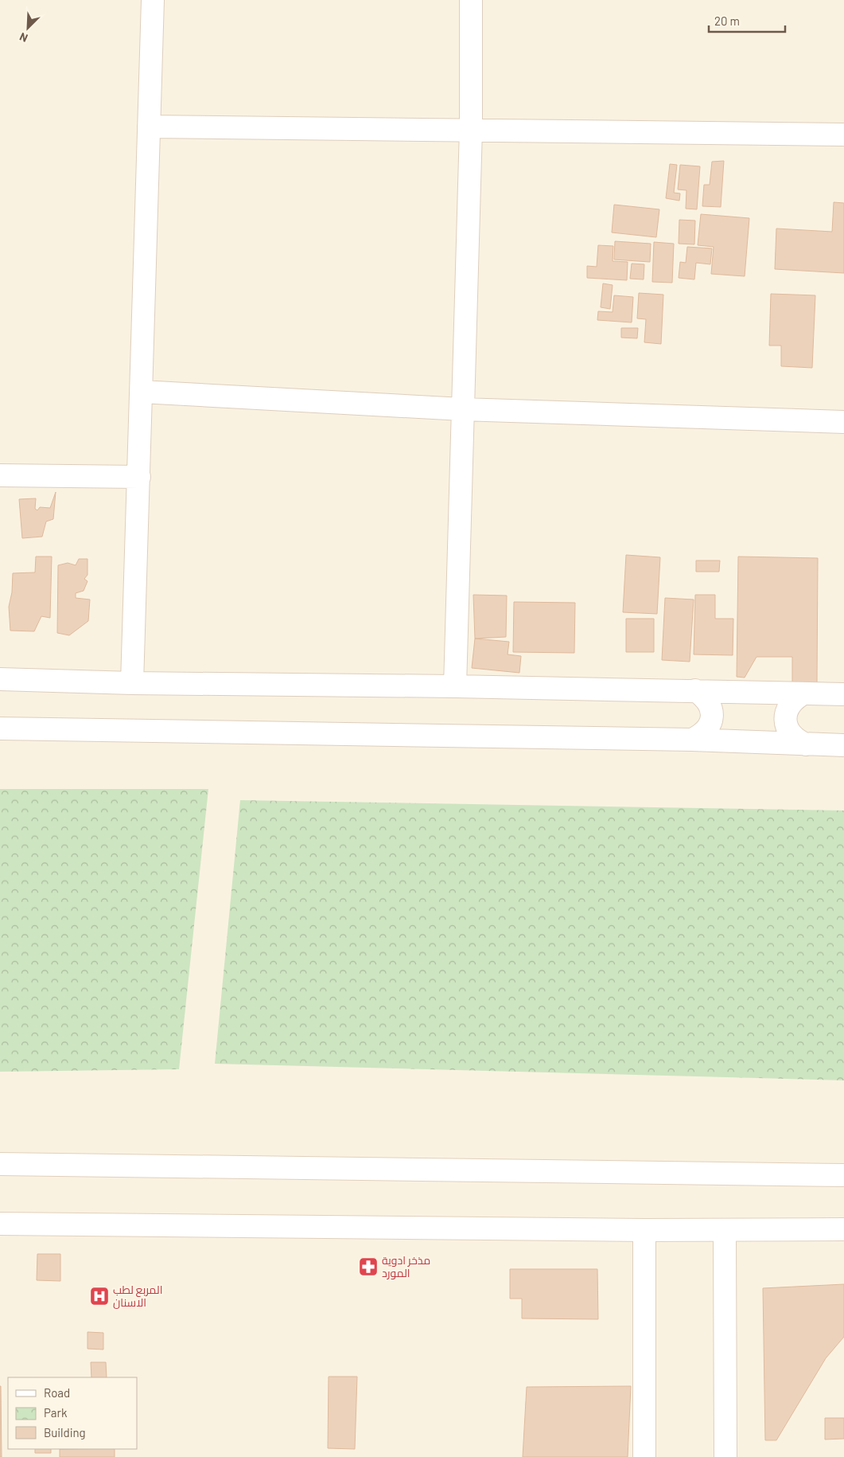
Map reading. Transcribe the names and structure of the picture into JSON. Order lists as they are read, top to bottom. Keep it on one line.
{"places":{"pharmacy":["مذخر ادوية المورد"],"hospital":["المربع لطب الاسنان"]},"legend":["Road","Park","Building"],"scale_bar":"20 m","north":"bottom left"}
